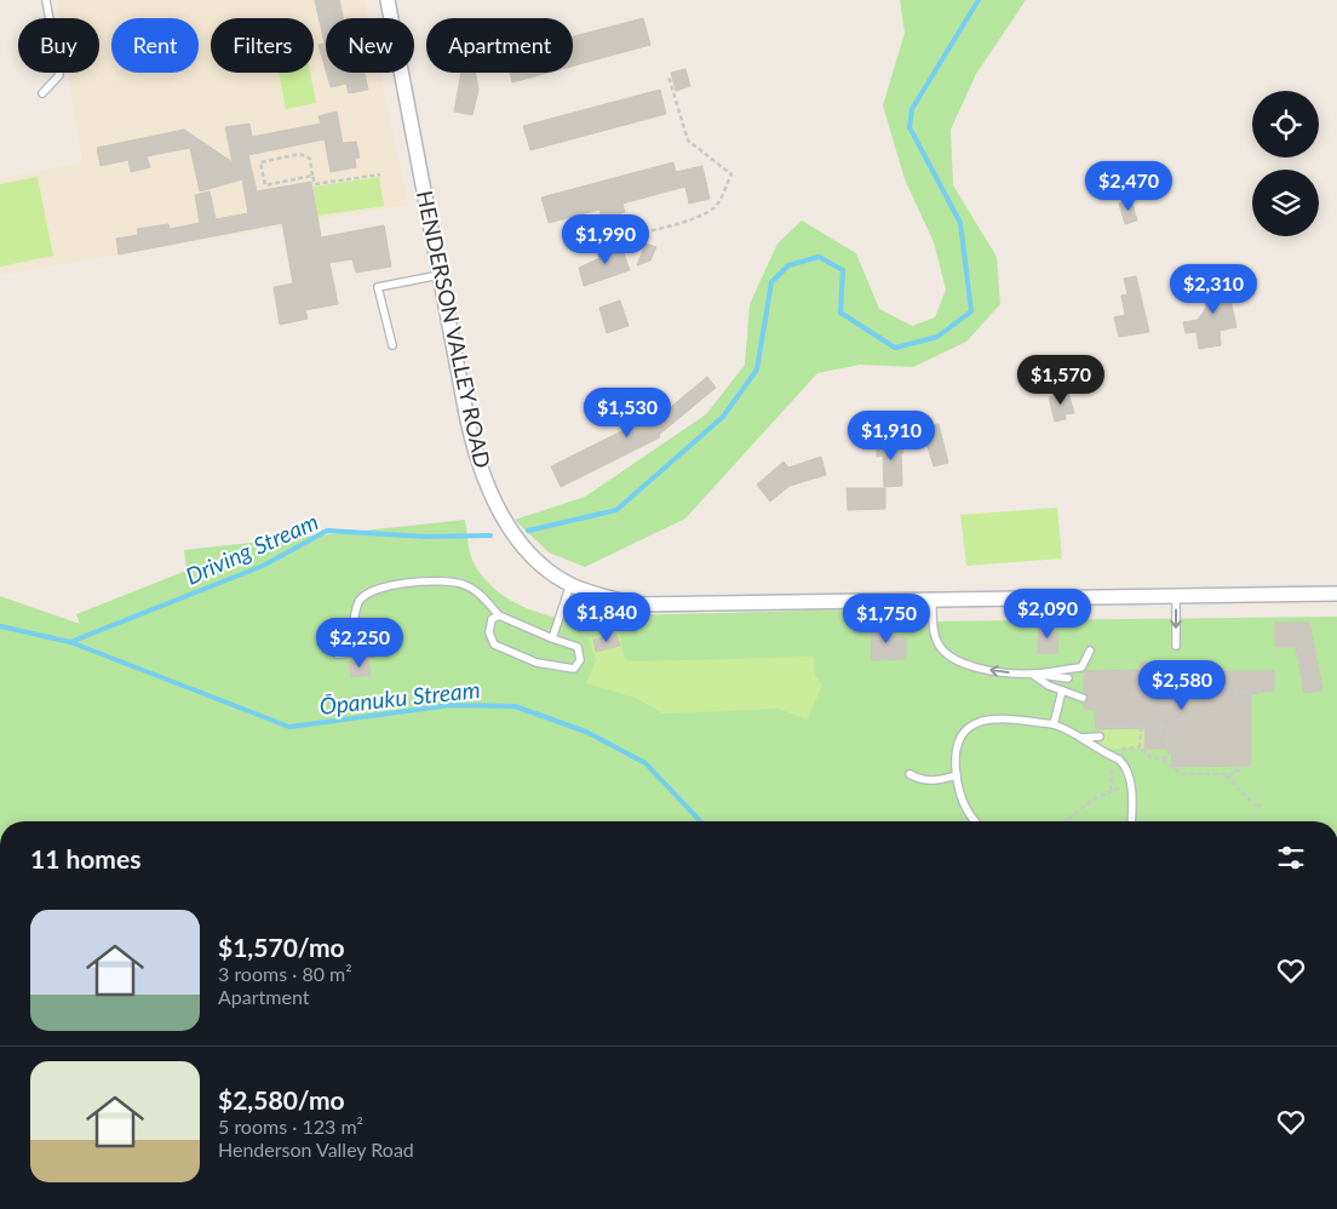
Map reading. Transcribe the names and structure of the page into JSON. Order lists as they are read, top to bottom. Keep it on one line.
{"streets":{"street":["HENDERSON VALLEY ROAD"]},"water":["Driving Stream","Ōpanuku Stream"],"page":{"chip":["Buy","Rent","Filters","New","Apartment"],"price":["$2,470","$1,990","$2,310","$1,570","$1,530","$1,910","$2,090","$1,840","$1,750","$2,250","$2,580"],"heading":"11 homes","list":[{"name":"$1,570/mo","note":"3 rooms · 80 m² · Apartment"},{"name":"$2,580/mo","note":"5 rooms · 123 m² · Henderson Valley Road"}]}}
